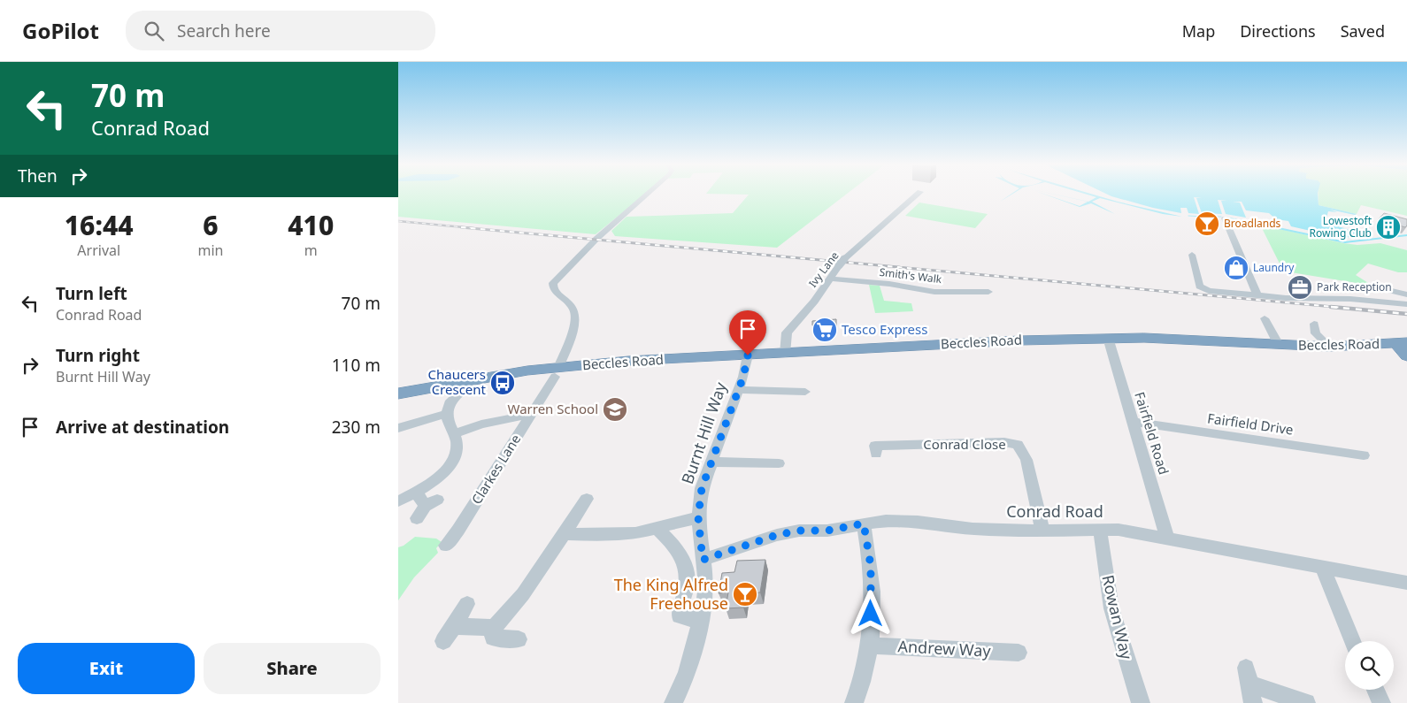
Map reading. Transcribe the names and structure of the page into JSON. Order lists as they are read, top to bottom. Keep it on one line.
{"streets":{"highway":["Beccles Road"],"street":["Ivy Lane","Smith's Walk","Fairfield Drive","Burnt Hill Way","Fairfield Road","Conrad Close","Clarkes Lane","Conrad Road","Rowan Way","Andrew Way"]},"crossings":[["Ivy Lane","Smith's Walk"],["Ivy Lane","Beccles Road"],["Beccles Road","Burnt Hill Way"],["Beccles Road","Fairfield Road"],["Beccles Road","Clarkes Lane"],["Fairfield Drive","Fairfield Road"],["Burnt Hill Way","Conrad Road"],["Fairfield Road","Conrad Road"],["Conrad Close","Conrad Road"],["Conrad Road","Rowan Way"]],"places":{"bar":["Broadlands","The King Alfred Freehouse"],"building":["Lowestoft Rowing Club"],"shop":["Laundry"],"office":["Park Reception"],"supermarket":["Tesco Express"],"bus stop":["Chaucers Crescent"],"school or university":["Warren School"]},"page":{"header":"GoPilot","search":"Search here","nav":["Map","Directions","Saved"],"turn":["70 m","Conrad Road"],"then":"Then","eta":["16:44","Arrival","6","min","410","m"],"list":[{"name":"Turn left","note":"Conrad Road","value":"70 m"},{"name":"Turn right","note":"Burnt Hill Way","value":"110 m"},{"name":"Arrive at destination","value":"230 m"}],"buttons":["Exit","Share"]}}
